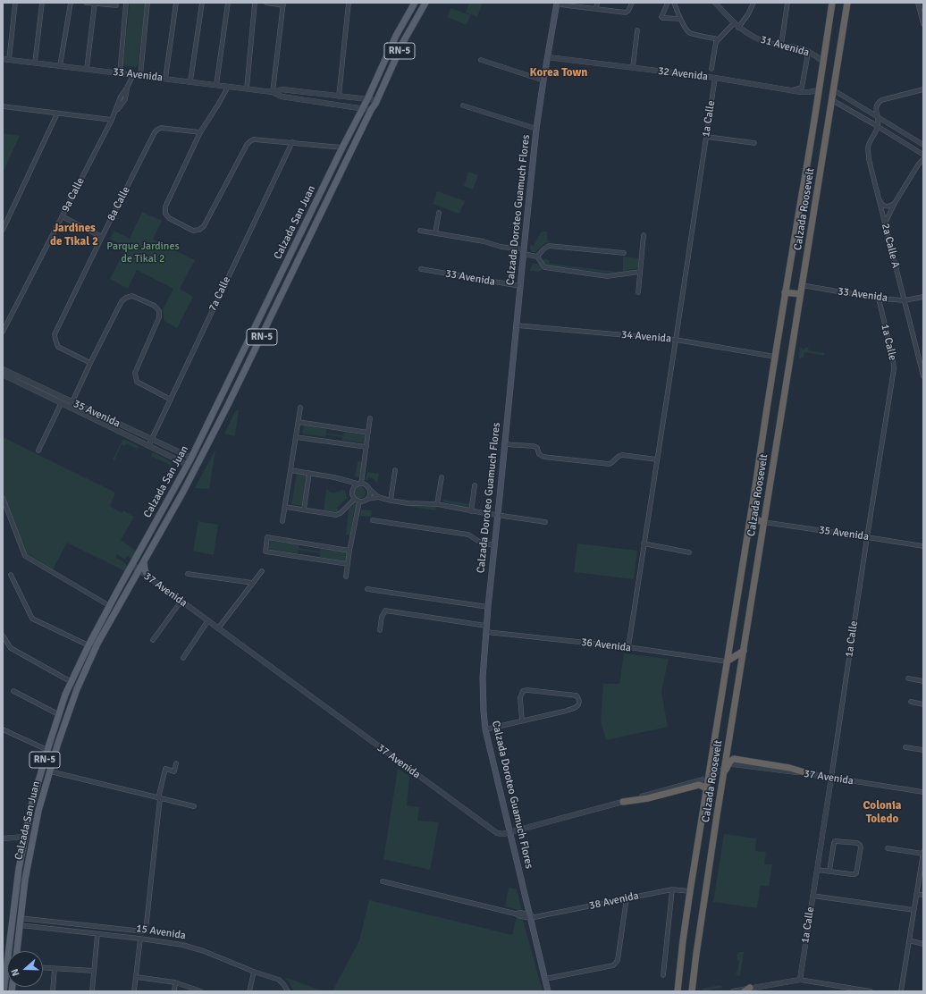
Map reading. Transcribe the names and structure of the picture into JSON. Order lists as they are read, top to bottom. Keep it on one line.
{"streets":{"highway":["Calzada Roosevelt"],"main road":["RN-5","Calzada Doroteo Guamuch Flores","Calzada San Juan"],"street":["31 Avenida","32 Avenida","33 Avenida","1a Calle","9a Calle","8a Calle","2a Calle A","7a Calle","34 Avenida","35 Avenida","37 Avenida","36 Avenida","38 Avenida","15 Avenida"]},"crossings":[["31 Avenida","Calzada Roosevelt"],["32 Avenida","1a Calle"],["32 Avenida","Calzada Roosevelt"],["32 Avenida","Calzada Doroteo Guamuch Flores"],["33 Avenida","1a Calle"],["33 Avenida","9a Calle"],["33 Avenida","Calzada Roosevelt"],["33 Avenida","Calzada Doroteo Guamuch Flores"],["33 Avenida","Calzada San Juan"],["33 Avenida","2a Calle A"],["1a Calle","34 Avenida"],["1a Calle","35 Avenida"],["1a Calle","37 Avenida"],["1a Calle","36 Avenida"],["Calzada Roosevelt","34 Avenida"],["Calzada Roosevelt","35 Avenida"],["Calzada Roosevelt","36 Avenida"],["Calzada Roosevelt","38 Avenida"],["Calzada Doroteo Guamuch Flores","34 Avenida"],["Calzada Doroteo Guamuch Flores","37 Avenida"],["Calzada Doroteo Guamuch Flores","36 Avenida"],["Calzada Doroteo Guamuch Flores","38 Avenida"],["Calzada San Juan","35 Avenida"],["Calzada San Juan","37 Avenida"],["Calzada San Juan","15 Avenida"],["7a Calle","35 Avenida"]],"districts":["Korea Town","Jardines de Tikal 2","Colonia Toledo"],"parks":["Parque Jardines de Tikal 2"],"north":"left"}
